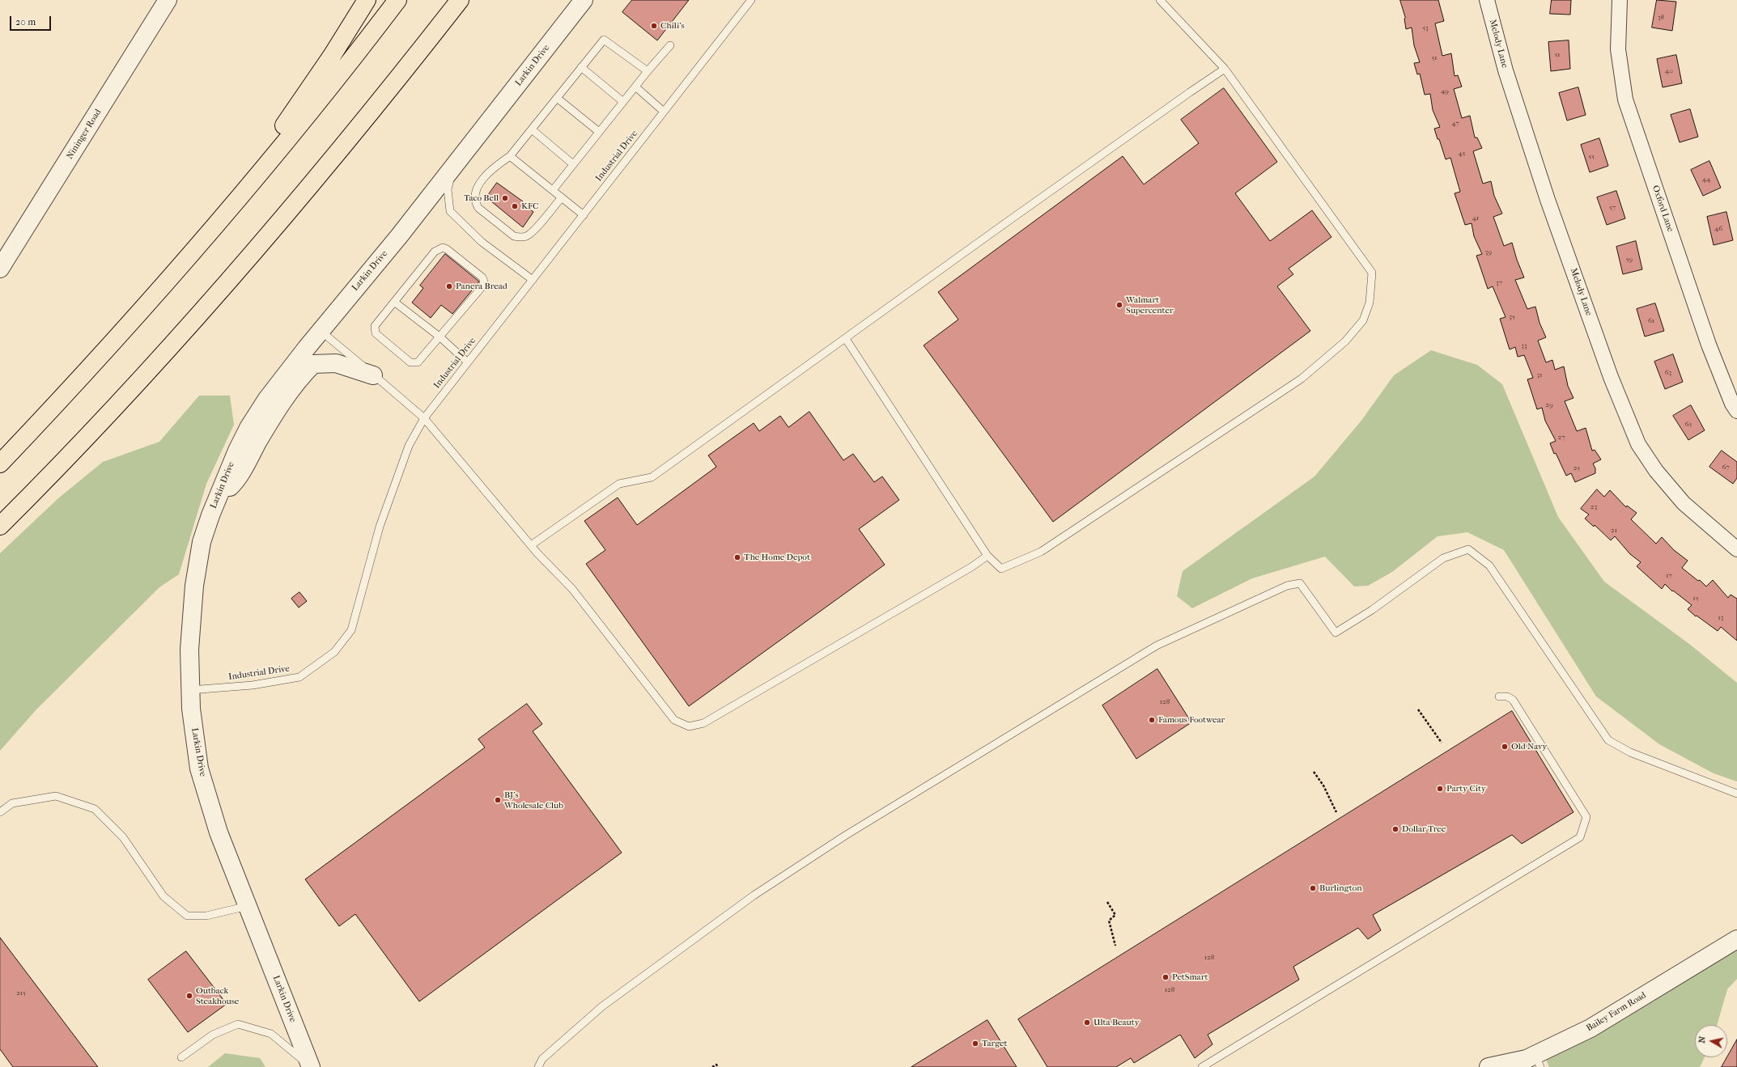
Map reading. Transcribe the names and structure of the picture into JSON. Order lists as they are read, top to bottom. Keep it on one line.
{"streets":{"street":["Melody Lane","Larkin Drive","Nininger Road","Oxford Lane","Bailey Farm Road"],"lane":["Industrial Drive"]},"crossings":[["Larkin Drive","Industrial Drive"]],"places":["Chili's","Taco Bell","KFC","Panera Bread","Walmart Supercenter","The Home Depot","Famous Footwear","Old Navy","Party City","BJ's Wholesale Club","Dollar Tree","Burlington","PetSmart","Outback Steakhouse","Ulta Beauty","Target"],"house_numbers":["38","53","51","51","40","49","47","45","55","44","57","41","46","39","59","37","35","61","33","63","31","29","65","27","67","25","23","21","17","15","13","128","128","128","215"],"scale_bar":"20 m","north":"left"}
